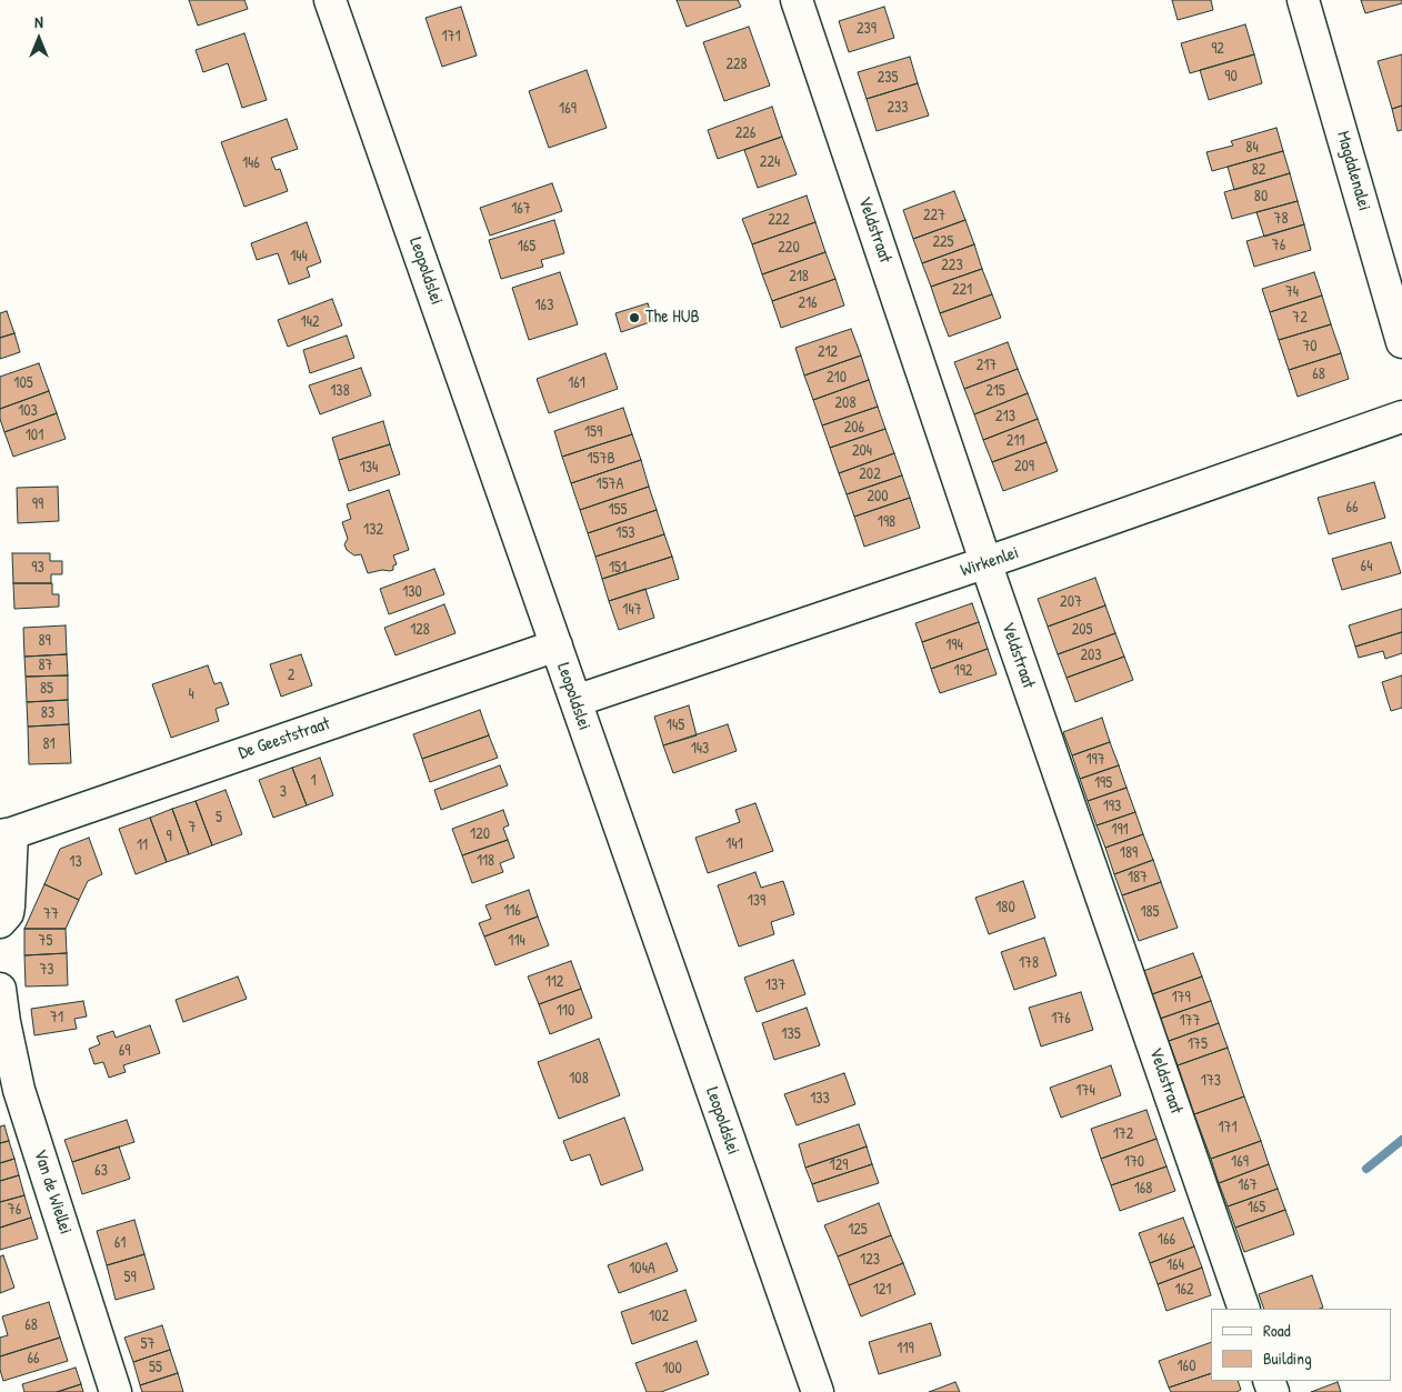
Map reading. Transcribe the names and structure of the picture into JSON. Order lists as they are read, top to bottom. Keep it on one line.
{"streets":{"street":["Magdalenalei","Veldstraat","Leopoldslei","Wirkenlei","De Geeststraat","Van de Wiellei"]},"crossings":[["Veldstraat","Wirkenlei"],["Leopoldslei","Wirkenlei"],["Leopoldslei","De Geeststraat"]],"places":["The HUB"],"house_numbers":["239","171","92","228","90","235","233","169","226","84","224","146","82","80","167","227","78","222","225","76","165","220","144","223","218","221","74","216","163","72","142","70","212","217","68","210","105","161","138","215","208","103","213","206","159","101","211","204","157B","209","134","202","157A","200","99","66","155","198","132","153","64","93","151","130","207","147","128","205","89","194","203","87","192","2","85","4","83","145","81","143","197","1","195","3","193","5","7","191","120","9","141","11","189","118","13","187","139","180","116","185","77","75","114","178","73","112","137","179","110","71","176","177","135","175","69","108","173","174","133","171","172","170","169","129","63","167","168","165","76","125","166","61","123","164","104A","59","121","162","102","68","57","119","66","160","55","100"],"legend":["Road","Building"],"north":"top"}
